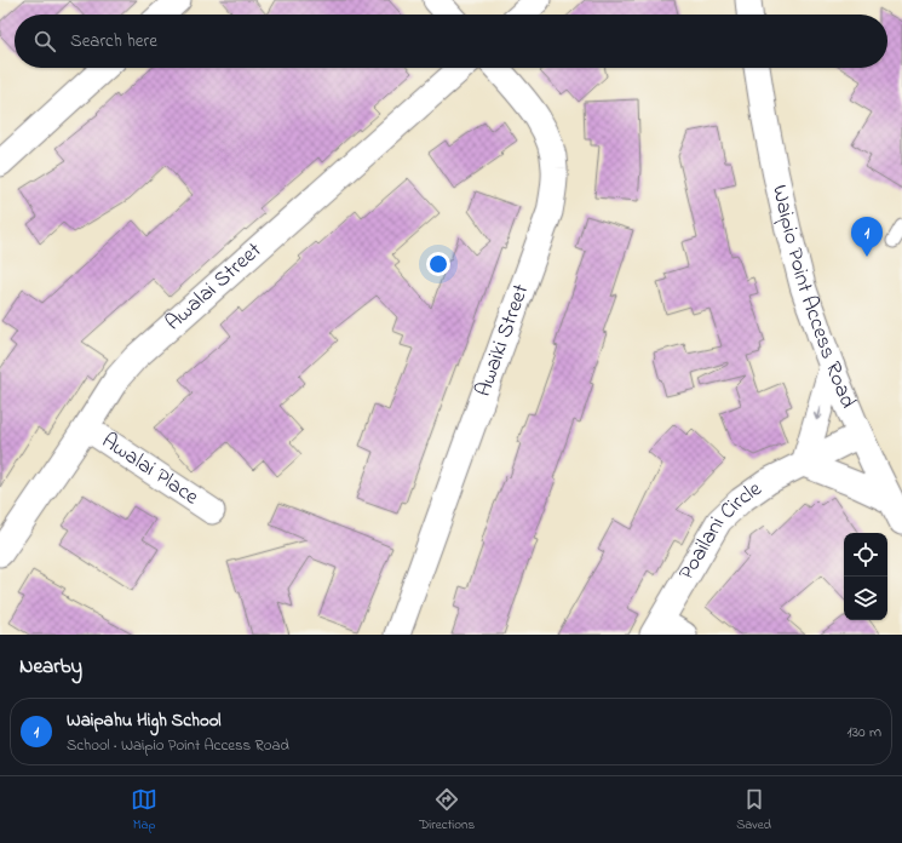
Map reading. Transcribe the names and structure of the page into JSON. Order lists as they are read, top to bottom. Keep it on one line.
{"streets":{"street":["Awalai Street","Waipio Point Access Road","Awaiki Street","Awalai Place","Poailani Circle"]},"crossings":[["Awalai Street","Awalai Place"],["Waipio Point Access Road","Poailani Circle"]],"page":{"search":"Search here","pins":"1","heading":"Nearby","list":[{"mark":"1","name":"Waipahu High School","note":"School · Waipio Point Access Road","value":"130 m"}],"nav":["Map","Directions","Saved"]}}
